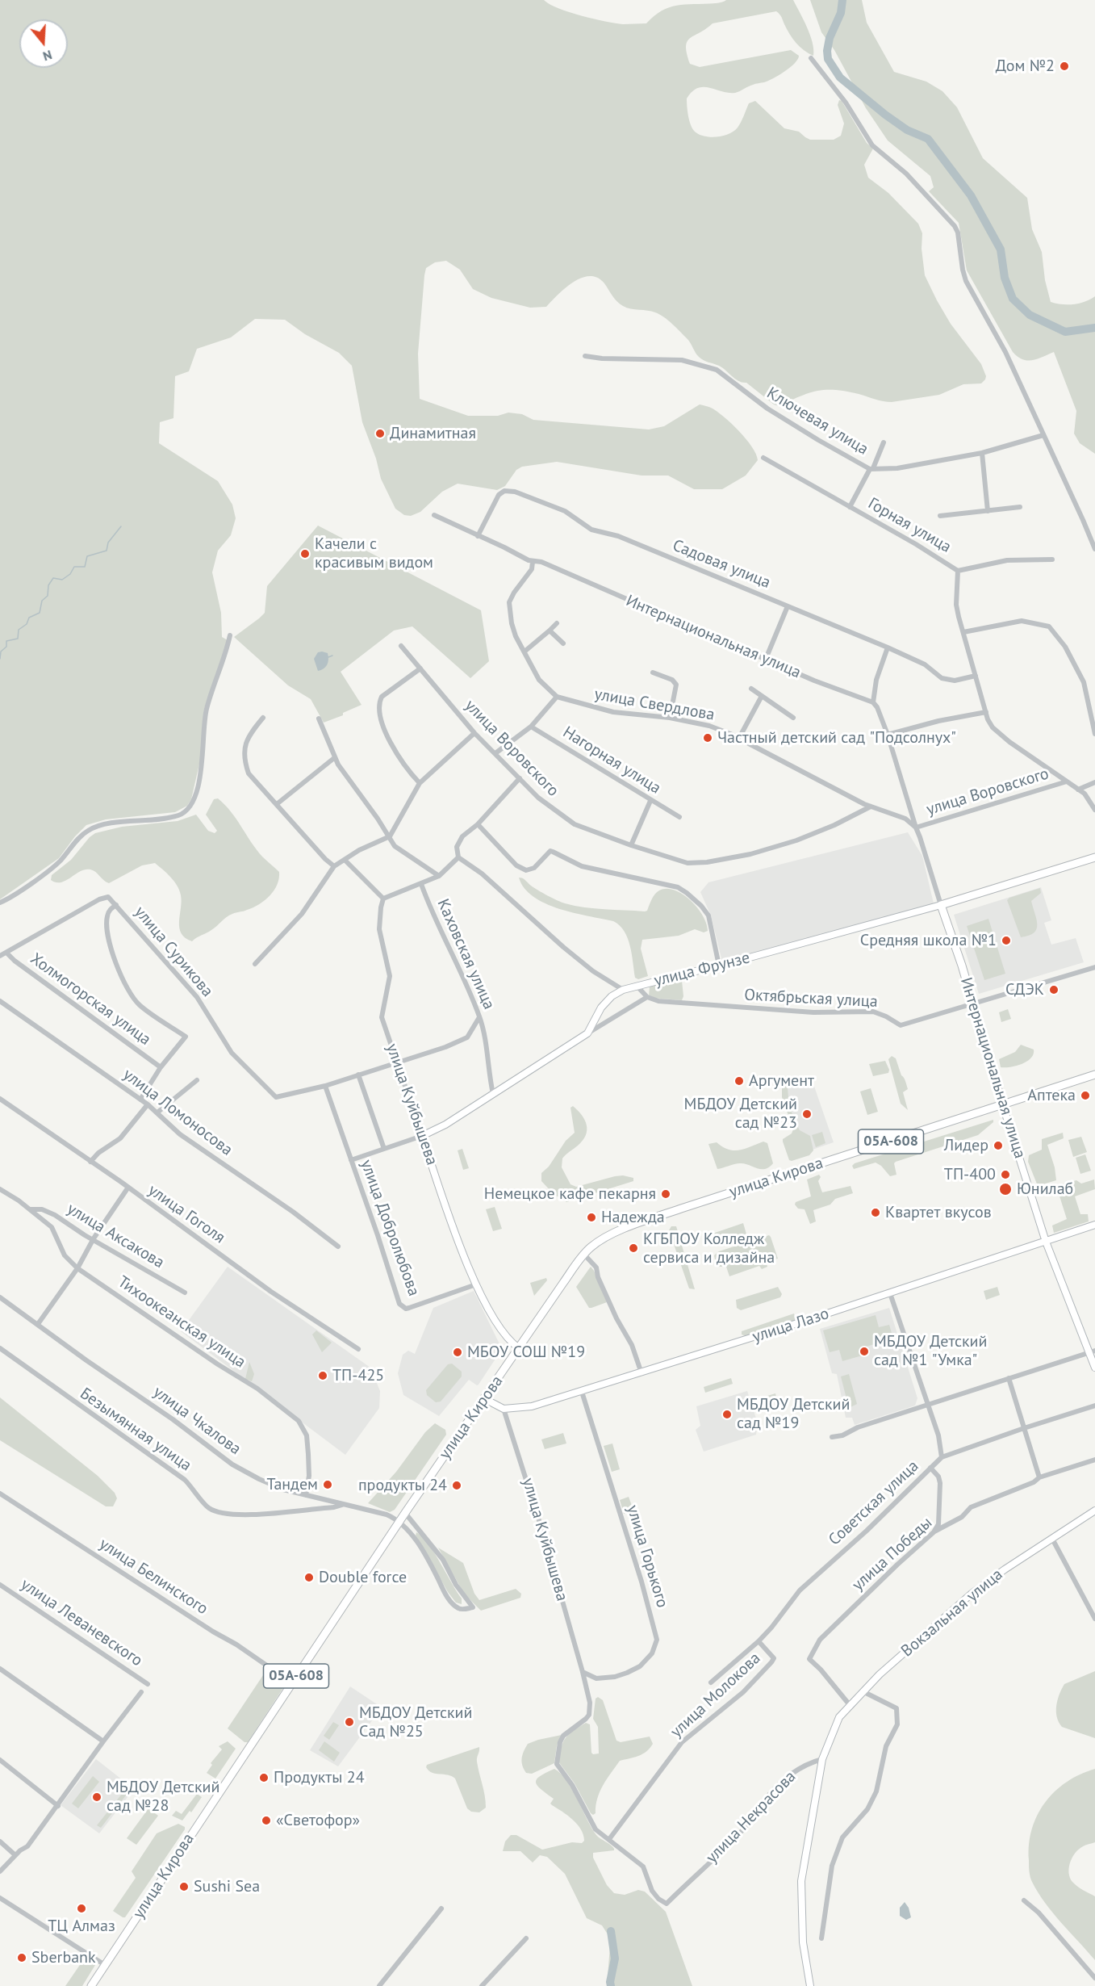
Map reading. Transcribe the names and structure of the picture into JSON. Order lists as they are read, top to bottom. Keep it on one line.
{"streets":{"main road":["Интернациональная улица","улица Фрунзе","улица Куйбышева","05А-608","улица Кирова","улица Лазо","Вокзальная улица","улица Некрасова"],"street":["Ключевая улица","Горная улица","Садовая улица","улица Свердлова","улица Воровского","Нагорная улица","улица Сурикова","Каховская улица","Октябрьская улица","Холмогорская улица","улица Ломоносова","улица Гоголя","улица Добролюбова","улица Аксакова","Тихоокеанская улица","улица Чкалова","Безымянная улица","Советская улица","улица Победы","улица Горького","улица Белинского","улица Леваневского","улица Молокова"]},"crossings":[["Садовая улица","Интернациональная улица"],["Интернациональная улица","улица Свердлова"],["Интернациональная улица","улица Фрунзе"],["Интернациональная улица","Октябрьская улица"],["Интернациональная улица","улица Кирова"],["Интернациональная улица","улица Лазо"],["улица Свердлова","улица Воровского"],["улица Сурикова","Холмогорская улица"],["улица Сурикова","улица Добролюбова"],["улица Куйбышева","улица Кирова"],["улица Куйбышева","улица Добролюбова"],["улица Куйбышева","улица Лазо"],["улица Куйбышева","улица Горького"],["улица Куйбышева","улица Некрасова"],["улица Кирова","улица Чкалова"],["улица Кирова","улица Белинского"],["улица Аксакова","Тихоокеанская улица"],["Тихоокеанская улица","улица Чкалова"],["улица Лазо","улица Горького"],["улица Чкалова","Безымянная улица"],["Советская улица","улица Молокова"],["улица Победы","Вокзальная улица"],["улица Горького","улица Некрасова"],["Вокзальная улица","улица Некрасова"],["улица Молокова","улица Некрасова"]],"places":["Дом №2","Динамитная","Качели с красивым видом","Частный детский сад \"Подсолнух\"","Средняя школа №1","СДЭК","Аргумент","Аптека","МБДОУ Детский сад №23","Лидер","ТП-400","Юнилаб","Немецкое кафе пекарня","Квартет вкусов","Надежда","КГБПОУ Колледж сервиса и дизайна","МБДОУ Детский сад №1 \"Умка\"","МБОУ СОШ №19","ТП-425","МБДОУ Детский сад №19","Тандем","продукты 24","Double force","МБДОУ Детский Сад №25","Продукты 24","МБДОУ Детский сад №28","«Светофор»","Sushi Sea","ТЦ Алмаз","Sberbank"],"north":"bottom"}
